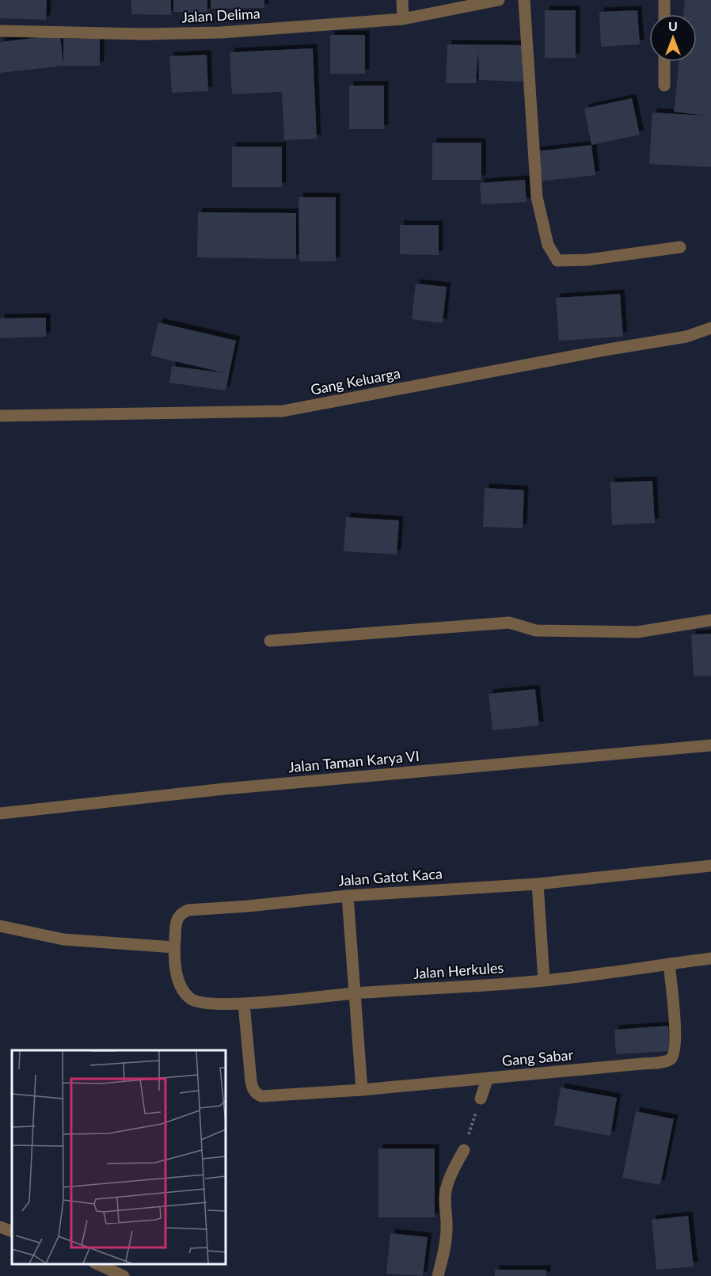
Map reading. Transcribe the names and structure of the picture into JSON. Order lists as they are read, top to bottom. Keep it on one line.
{"streets":{"street":["Jalan Delima","Gang Keluarga","Jalan Taman Karya VI","Jalan Gatot Kaca","Jalan Herkules","Gang Sabar"]},"crossings":[["Jalan Gatot Kaca","Jalan Herkules"],["Jalan Herkules","Gang Sabar"]],"north":"top"}
